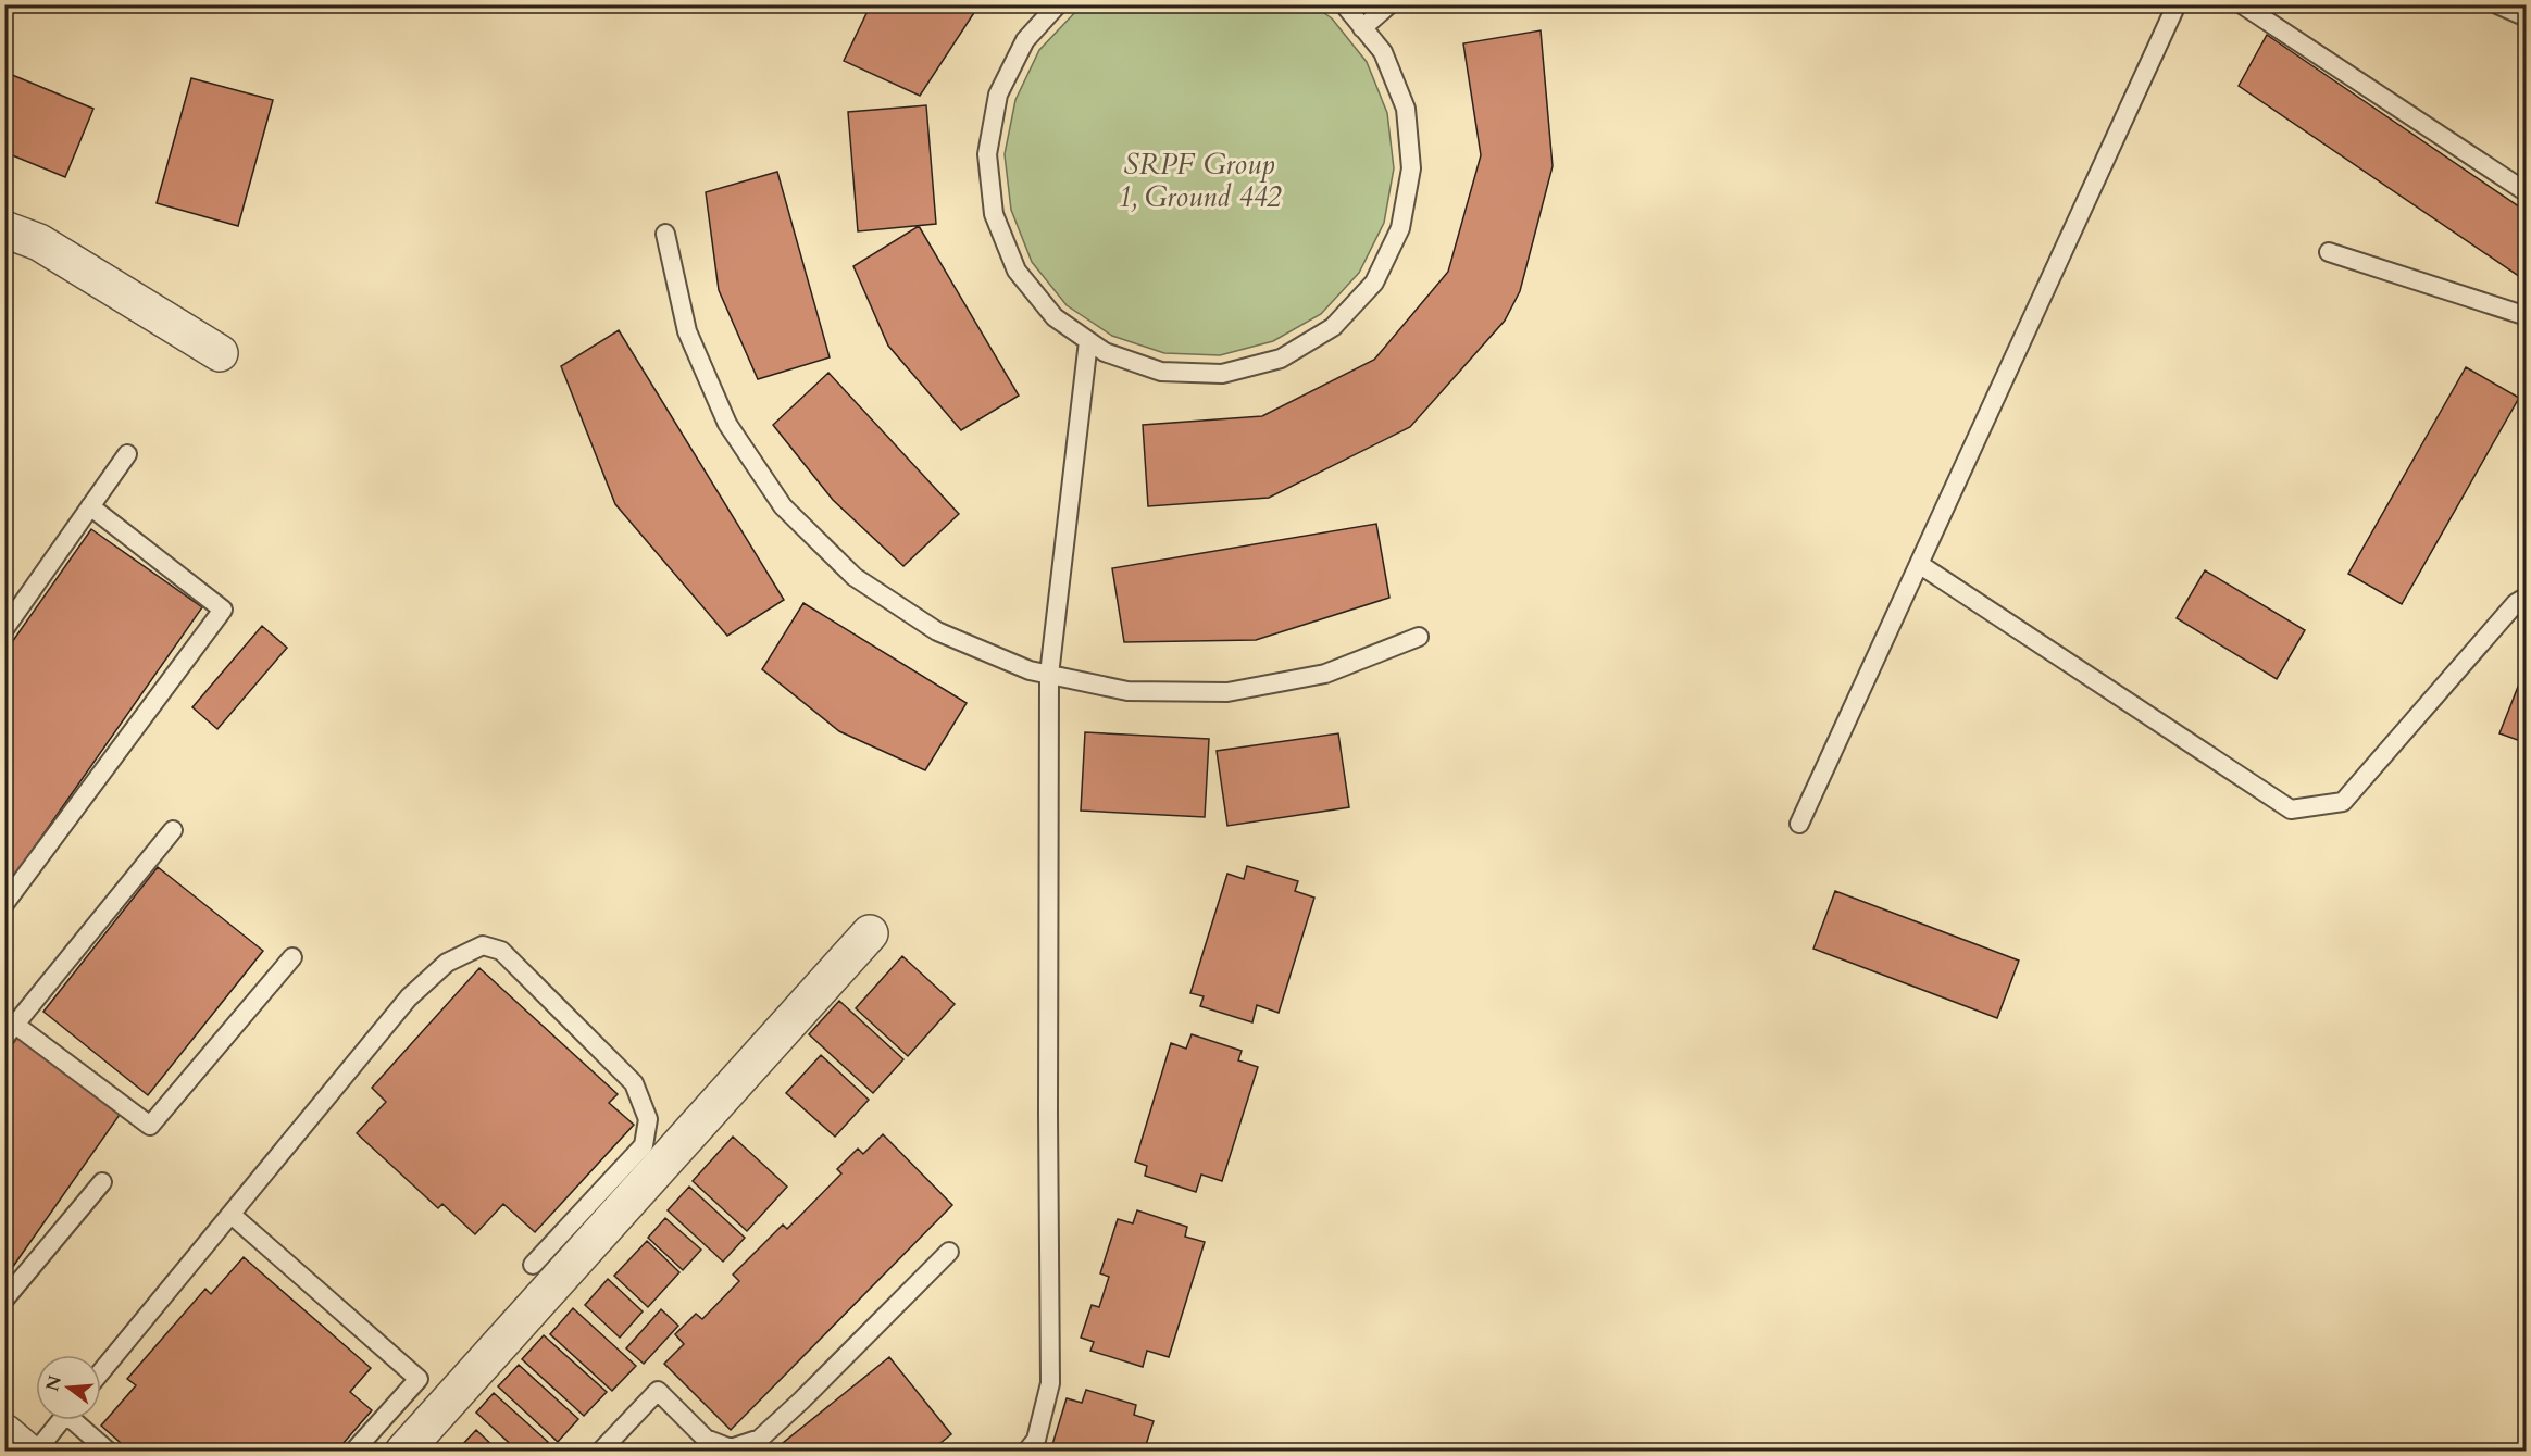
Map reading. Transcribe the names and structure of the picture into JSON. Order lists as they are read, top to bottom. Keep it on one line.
{"parks":["SRPF Group 1, Ground 442"],"north":"left"}
